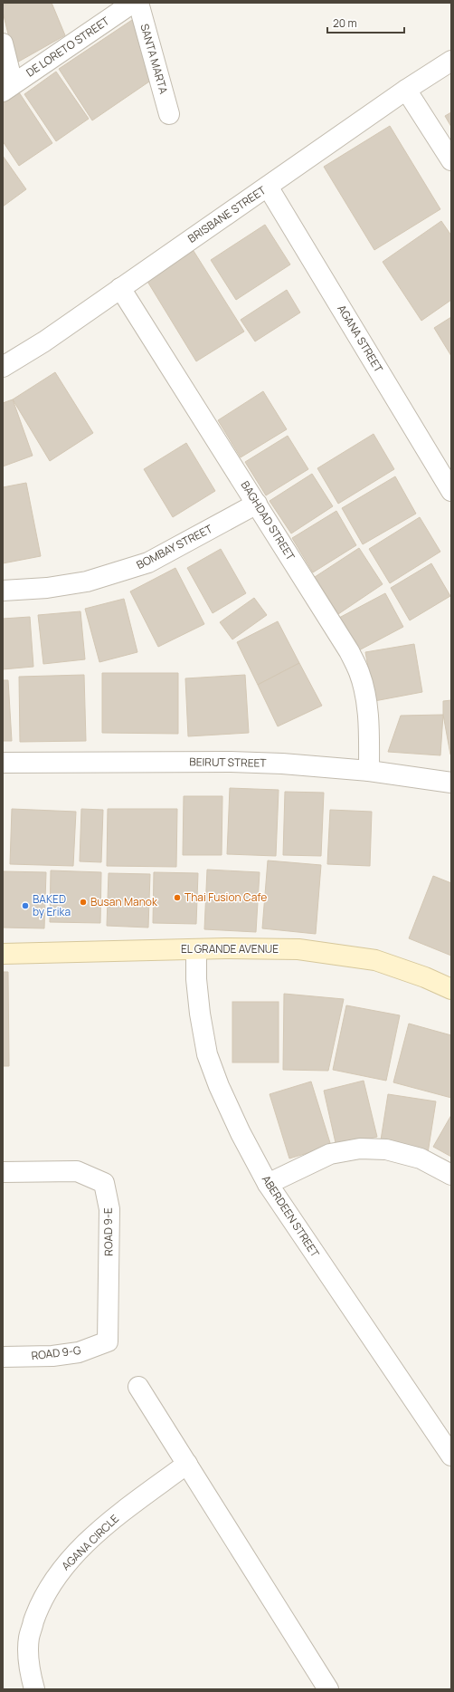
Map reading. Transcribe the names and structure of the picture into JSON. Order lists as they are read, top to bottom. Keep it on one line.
{"streets":{"street":["DE LORETO STREET","SANTA MARTA","BRISBANE STREET","AGANA STREET","BAGHDAD STREET","BOMBAY STREET","BEIRUT STREET","EL GRANDE AVENUE","ABERDEEN STREET","ROAD 9-E","ROAD 9-G","AGANA CIRCLE"]},"crossings":[["BRISBANE STREET","AGANA STREET"],["BRISBANE STREET","BAGHDAD STREET"],["BAGHDAD STREET","BOMBAY STREET"],["BAGHDAD STREET","BEIRUT STREET"],["EL GRANDE AVENUE","ABERDEEN STREET"],["ROAD 9-E","ROAD 9-G"]],"places":["Thai Fusion Cafe","Busan Manok","BAKED by Erika"],"scale_bar":"20 m"}
